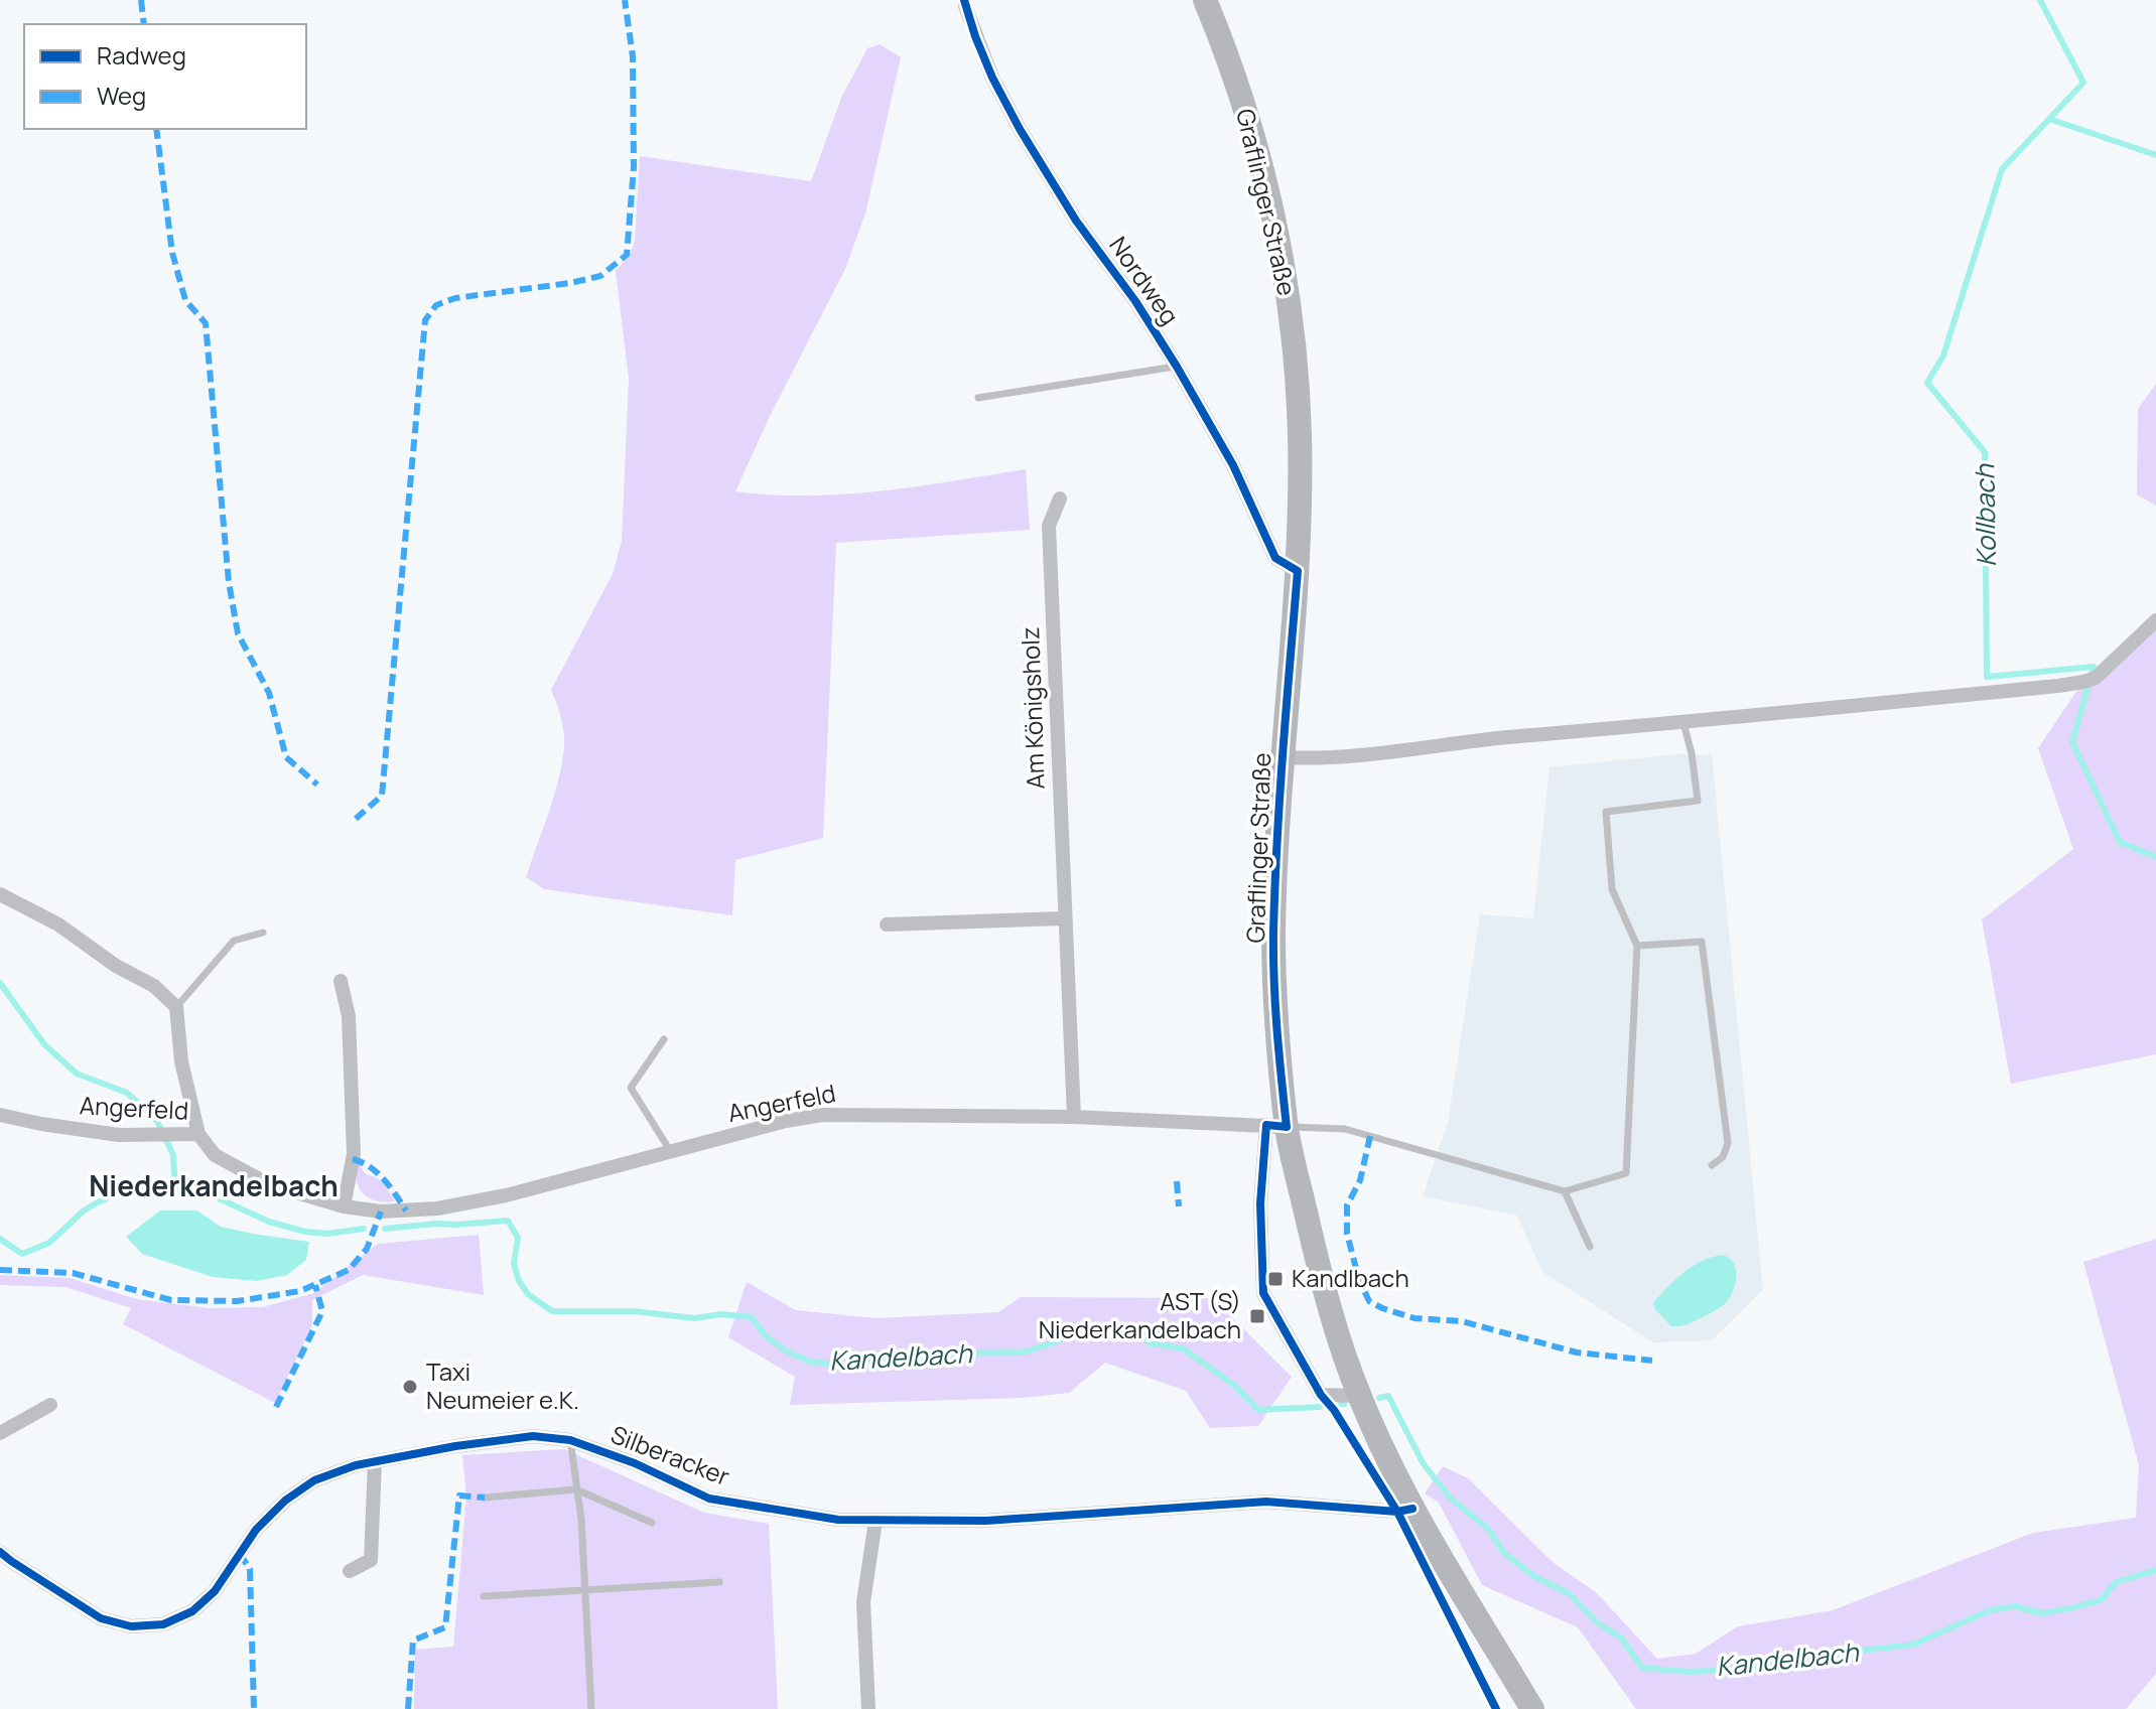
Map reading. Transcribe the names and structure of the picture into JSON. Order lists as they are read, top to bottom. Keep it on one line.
{"streets":{"main road":["Graflinger Straße"],"street":["Nordweg","Am Königsholz","Angerfeld","Silberacker"]},"crossings":[["Graflinger Straße","Nordweg"],["Graflinger Straße","Angerfeld"],["Graflinger Straße","Silberacker"],["Am Königsholz","Angerfeld"]],"districts":["Niederkandelbach"],"water":["Kollbach","Kandelbach"],"places":{"transit":["Kandlbach","AST (S) Niederkandelbach"],"other":["Taxi Neumeier e.K."]},"legend":["Radweg","Weg"]}
